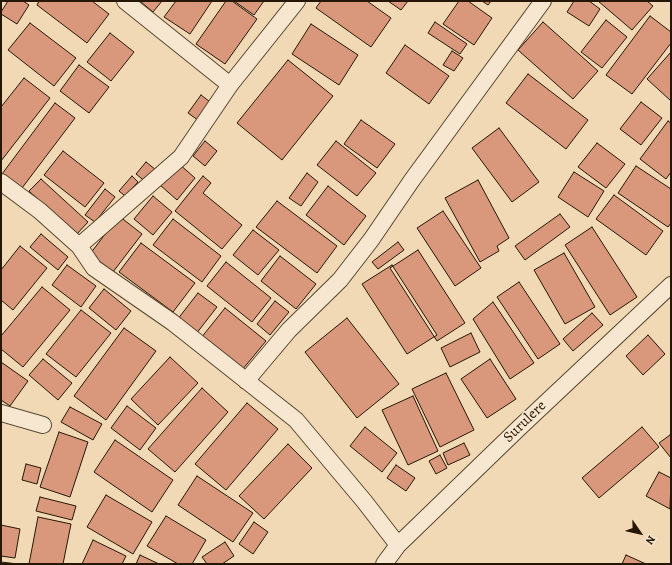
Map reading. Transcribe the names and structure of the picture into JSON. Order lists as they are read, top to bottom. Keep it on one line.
{"streets":{"street":["Surulere"]},"north":"bottom right"}
